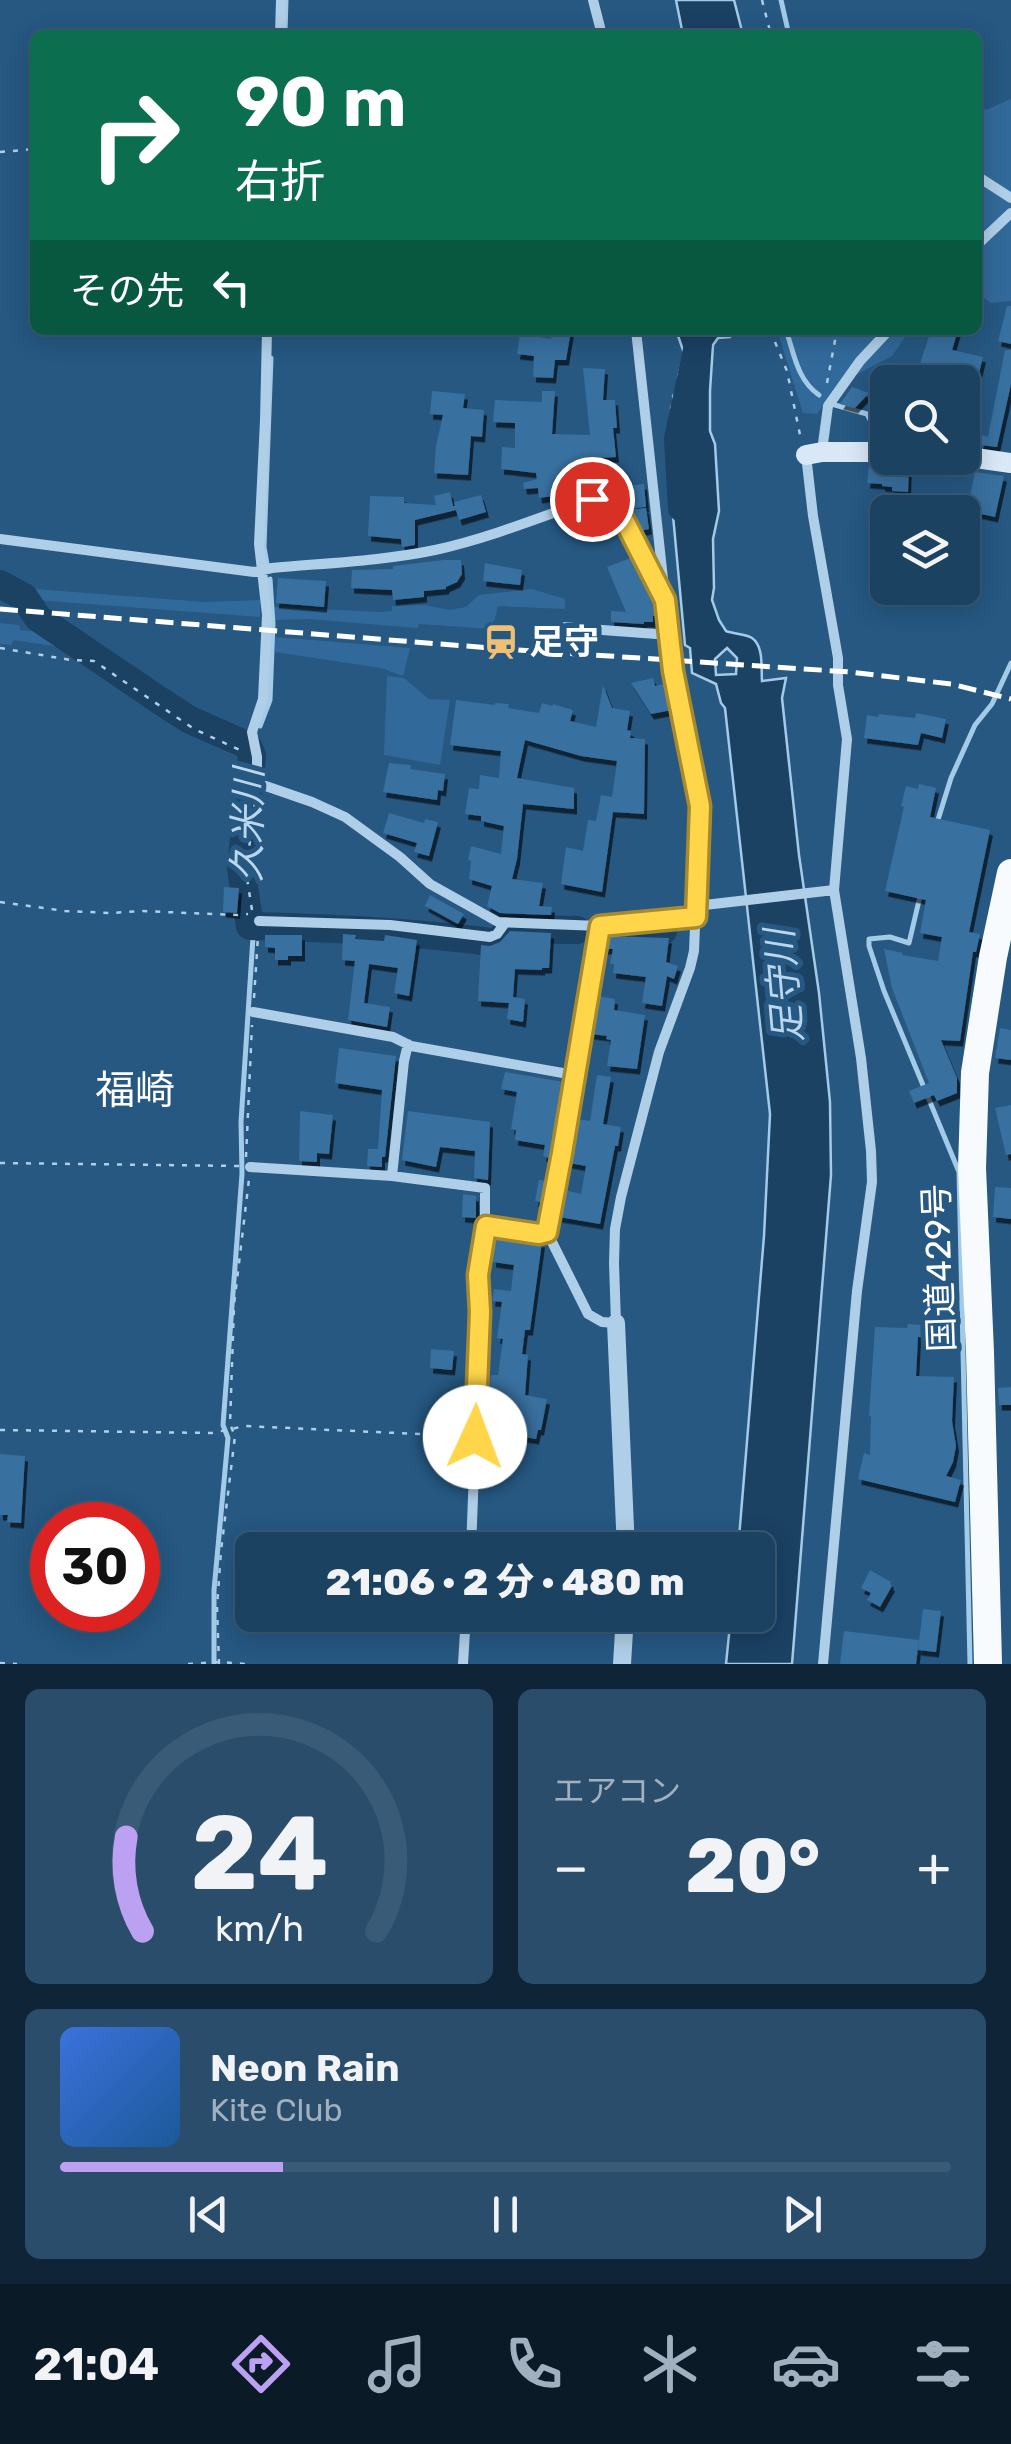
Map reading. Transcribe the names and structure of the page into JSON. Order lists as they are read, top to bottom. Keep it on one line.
{"streets":{"highway":["国道429号"]},"districts":["福崎"],"water":["久米川","足守川"],"places":{"station":["足守"]},"page":{"turn":["90 m","右折"],"then":"その先","limit":"30","trip":"21:06 · 2 分 · 480 m","tile":"エアコン","heat":["−","20°","+"],"song":["Neon Rain","Kite Club"],"tabs":"21:04","gauge":["24","km/h"]}}
